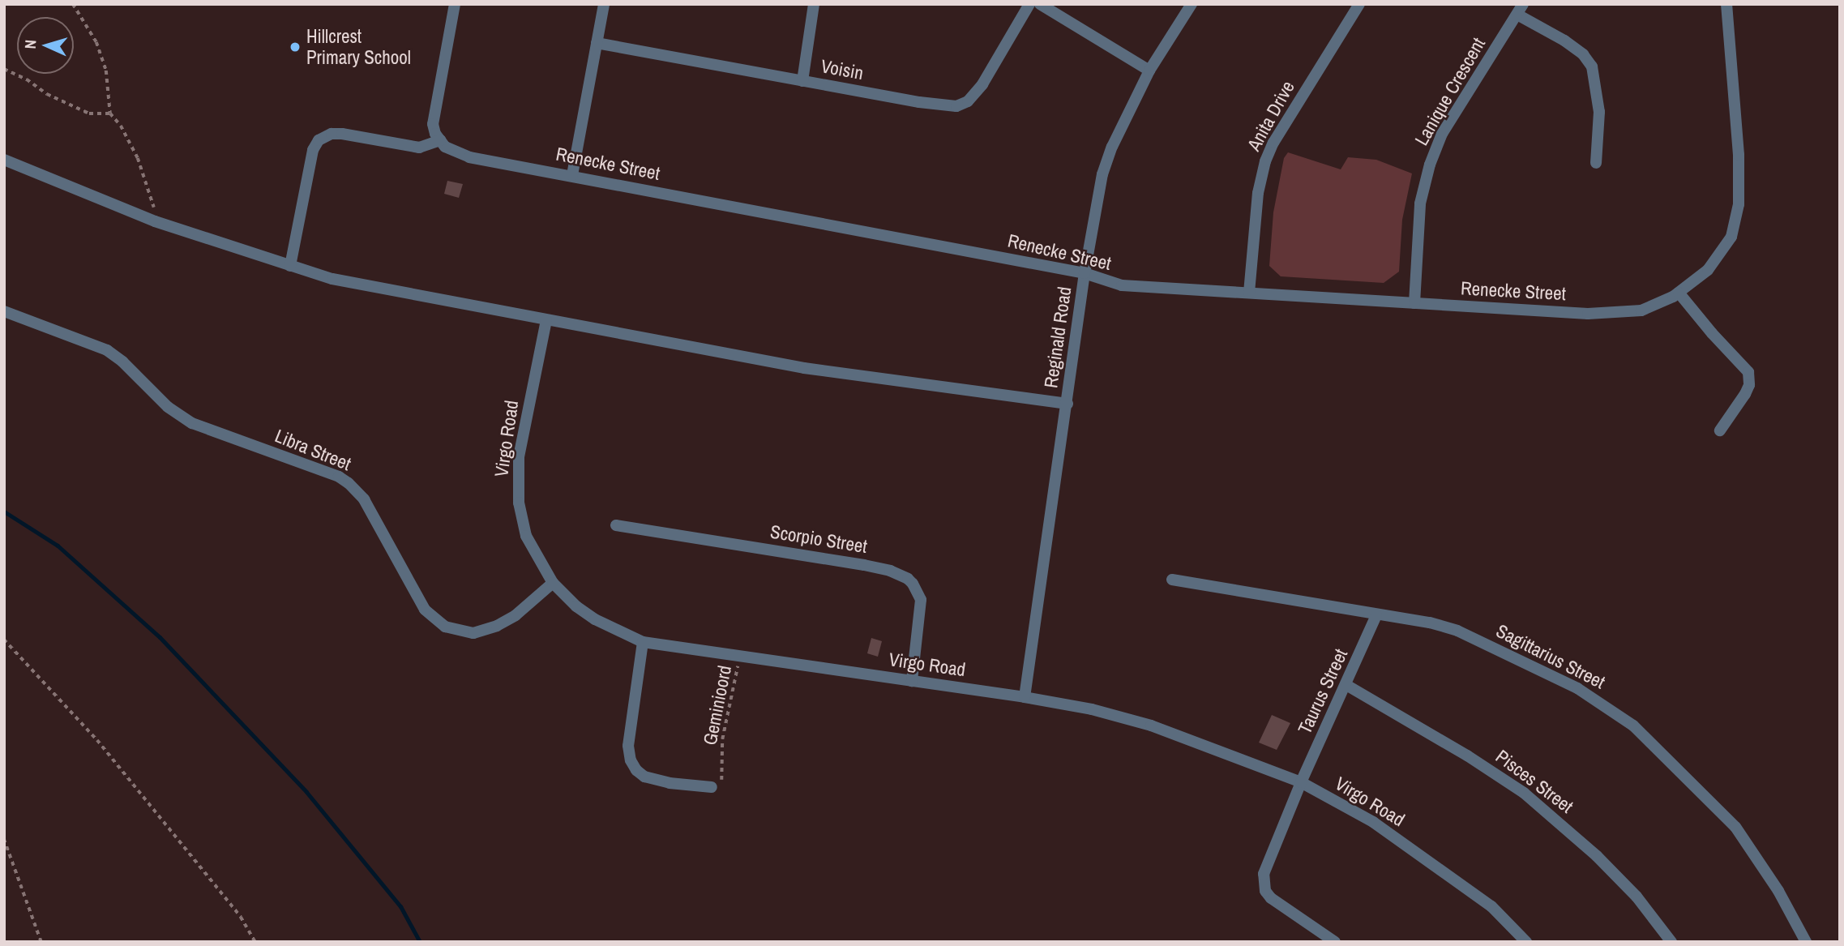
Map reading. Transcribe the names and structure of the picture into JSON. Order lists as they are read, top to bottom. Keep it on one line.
{"streets":{"street":["Voisin","Lanique Crescent","Anita Drive","Renecke Street","Reginald Road","Virgo Road","Libra Street","Scorpio Street","Sagittarius Street","Taurus Street","Pisces Street"],"path":["Geminioord"]},"crossings":[["Lanique Crescent","Renecke Street"],["Anita Drive","Renecke Street"],["Renecke Street","Reginald Road"],["Reginald Road","Virgo Road"],["Virgo Road","Libra Street"],["Virgo Road","Scorpio Street"],["Virgo Road","Taurus Street"],["Virgo Road","Geminioord"],["Sagittarius Street","Taurus Street"],["Taurus Street","Pisces Street"]],"places":["Hillcrest Primary School"],"north":"left"}
